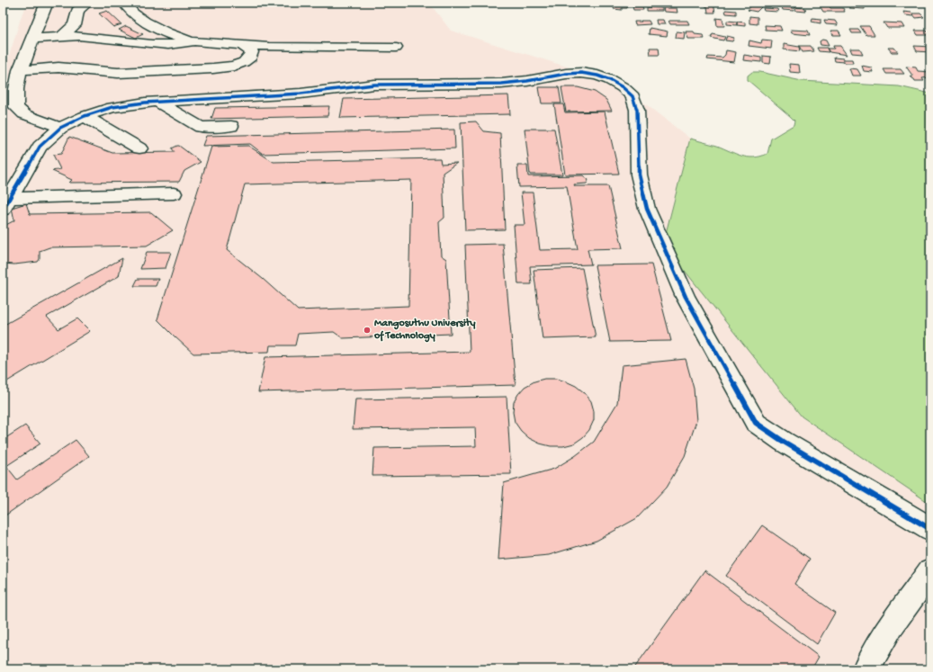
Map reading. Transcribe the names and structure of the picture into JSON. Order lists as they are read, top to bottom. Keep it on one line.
{"places":["Mangosuthu University of Technology"]}
